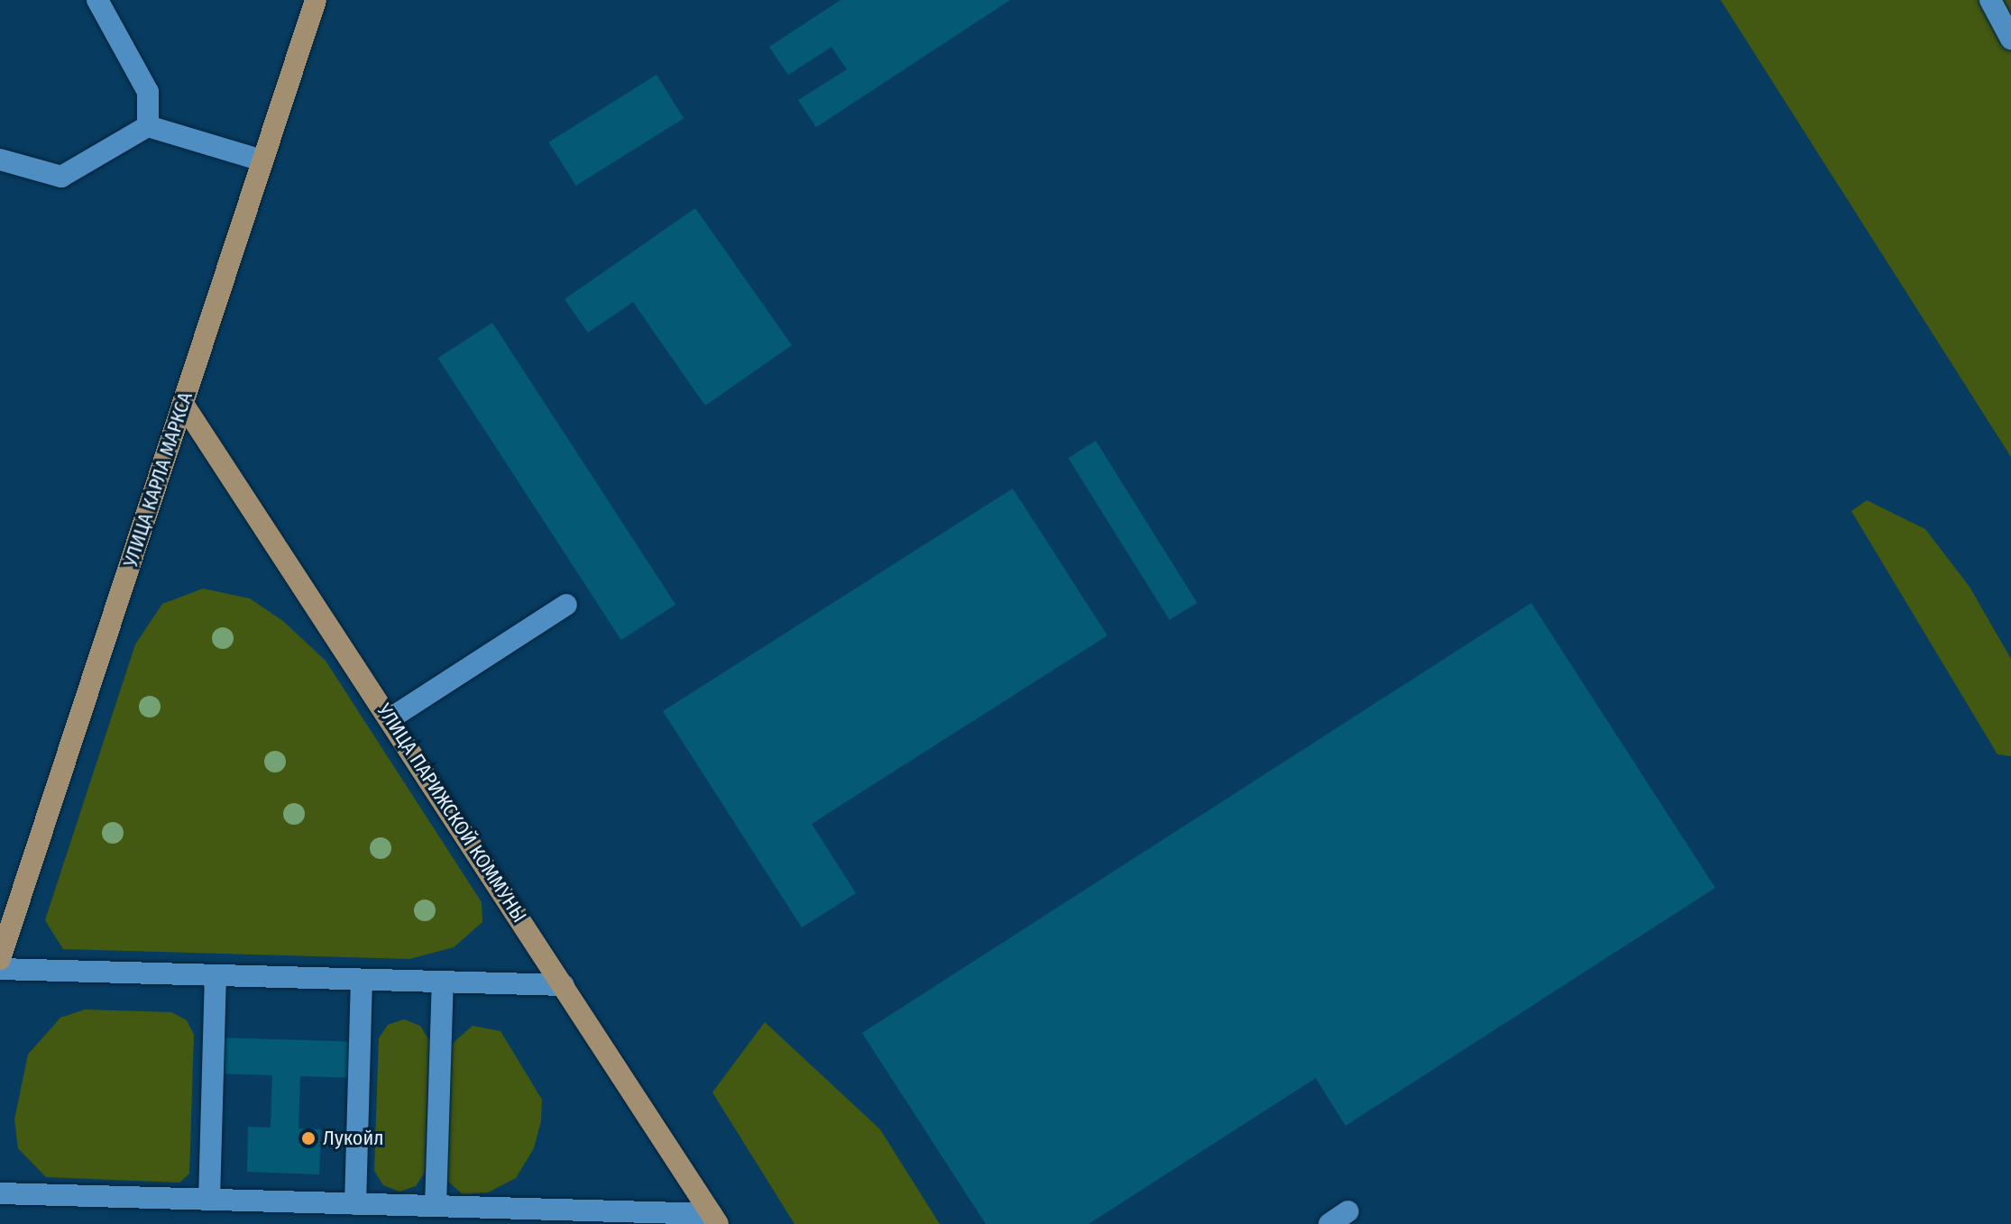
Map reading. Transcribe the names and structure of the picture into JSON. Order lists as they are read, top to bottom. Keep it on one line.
{"streets":{"main road":["УЛИЦА КАРЛА МАРКСА","УЛИЦА ПАРИЖСКОЙ КОММУНЫ"]},"crossings":[["УЛИЦА КАРЛА МАРКСА","УЛИЦА ПАРИЖСКОЙ КОММУНЫ"]],"places":["Лукойл"]}
